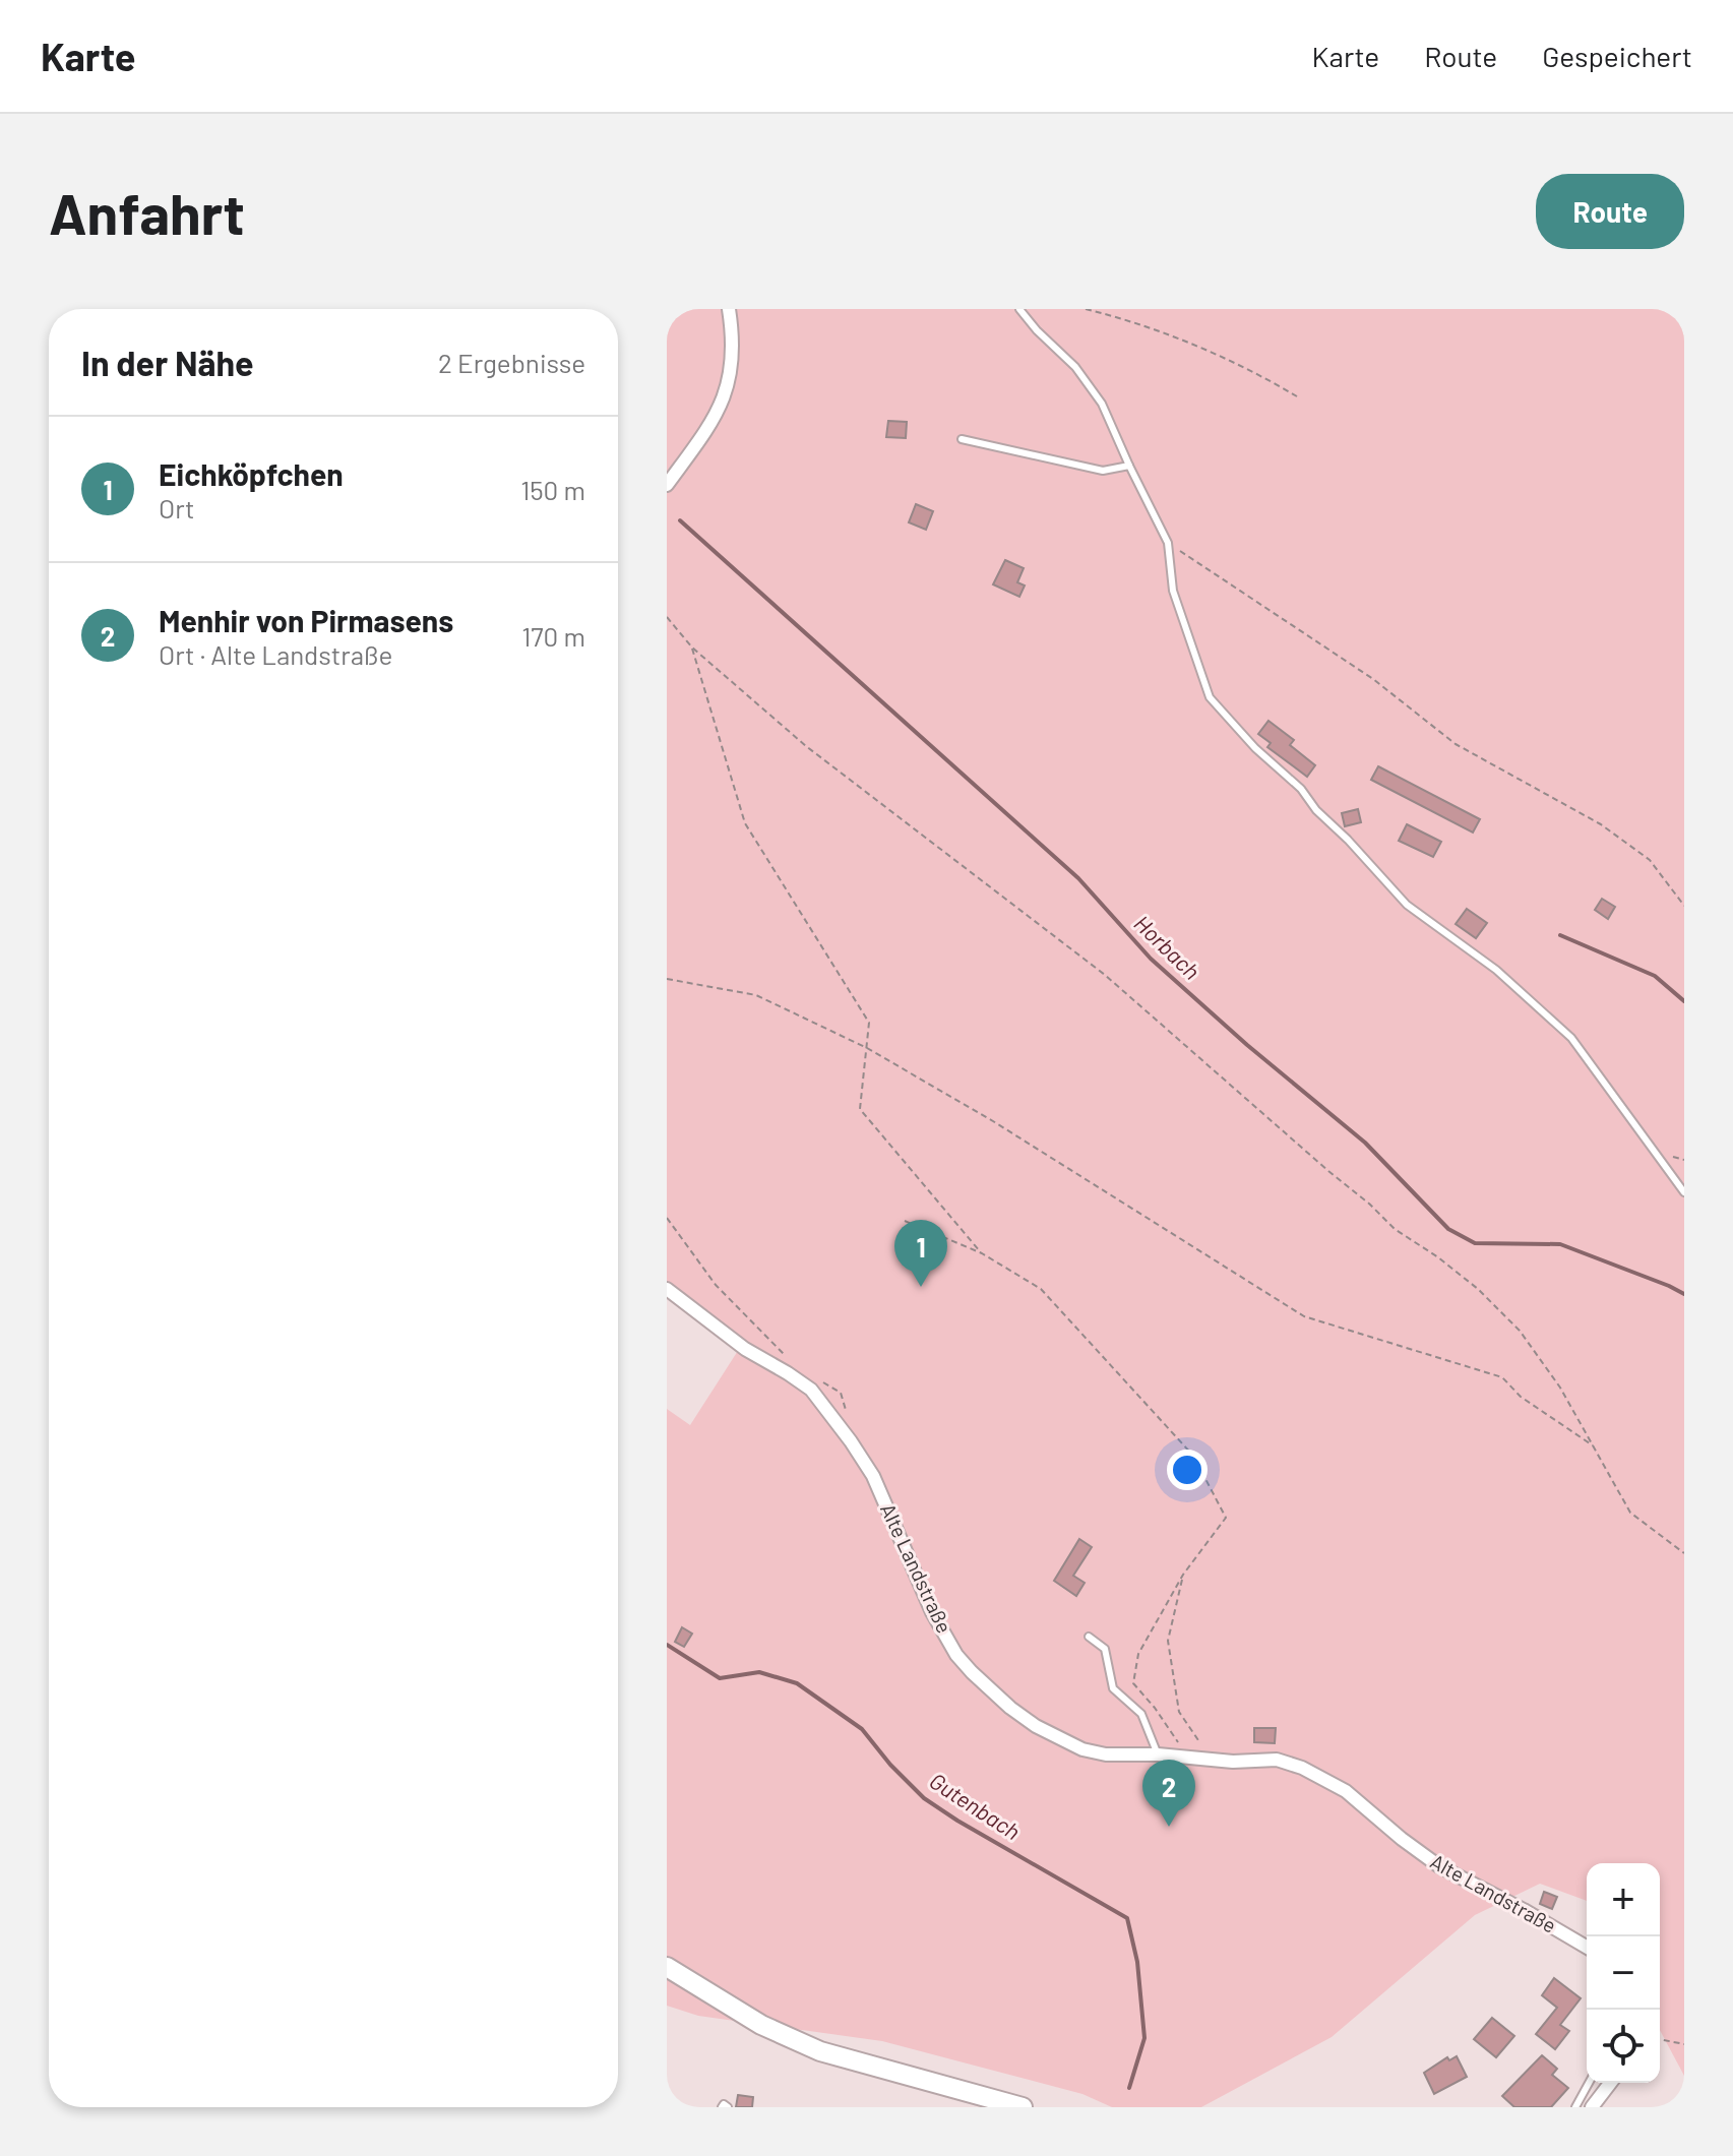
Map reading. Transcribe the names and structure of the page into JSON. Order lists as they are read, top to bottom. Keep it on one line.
{"streets":{"street":["Alte Landstraße"]},"water":["Horbach","Gutenbach"],"page":{"header":"Karte","nav":["Karte","Route","Gespeichert"],"buttons":"Route","title":"Anfahrt","heading":["In der Nähe","2 Ergebnisse"],"list":[{"mark":"1","name":"Eichköpfchen","note":"Ort","value":"150 m"},{"mark":"2","name":"Menhir von Pirmasens","note":"Ort · Alte Landstraße","value":"170 m"}],"pins":["1","2"],"map_buttons":["+","−"]}}
